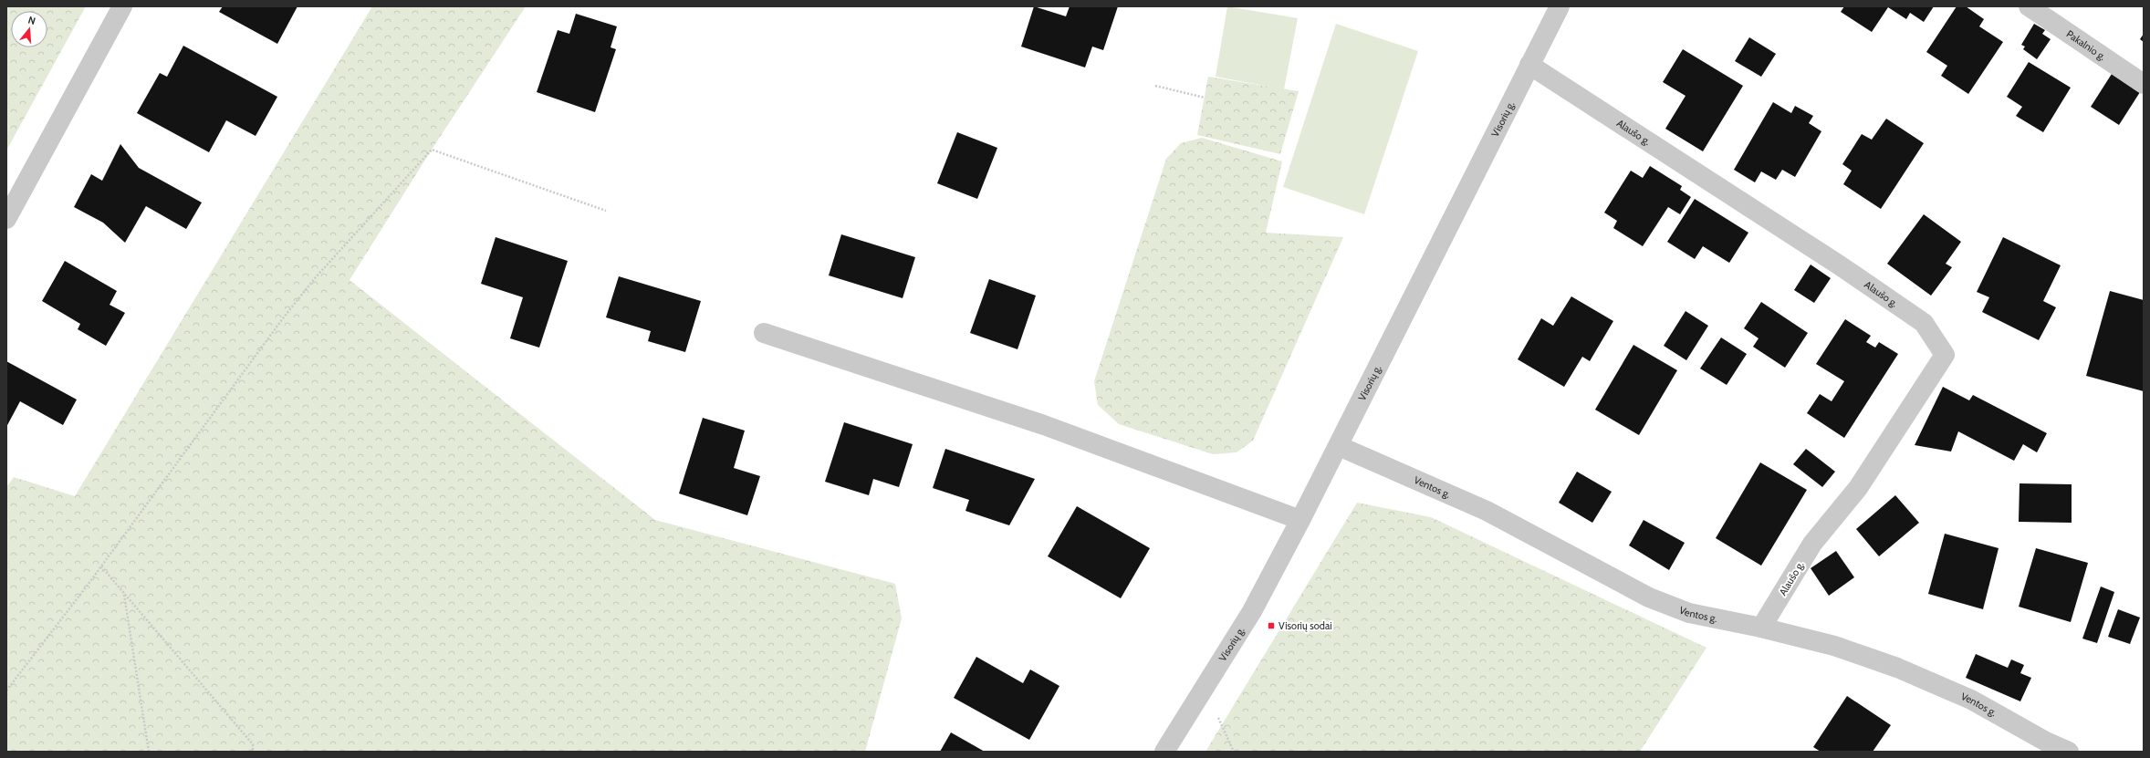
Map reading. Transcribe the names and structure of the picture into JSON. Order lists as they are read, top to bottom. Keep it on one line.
{"streets":{"street":["Pakalnio g.","Visorių g.","Alaušo g.","Ventos g."]},"crossings":[["Visorių g.","Alaušo g."],["Visorių g.","Ventos g."],["Alaušo g.","Ventos g."]],"places":{"transit":["Visorių sodai"]},"north":"top"}
